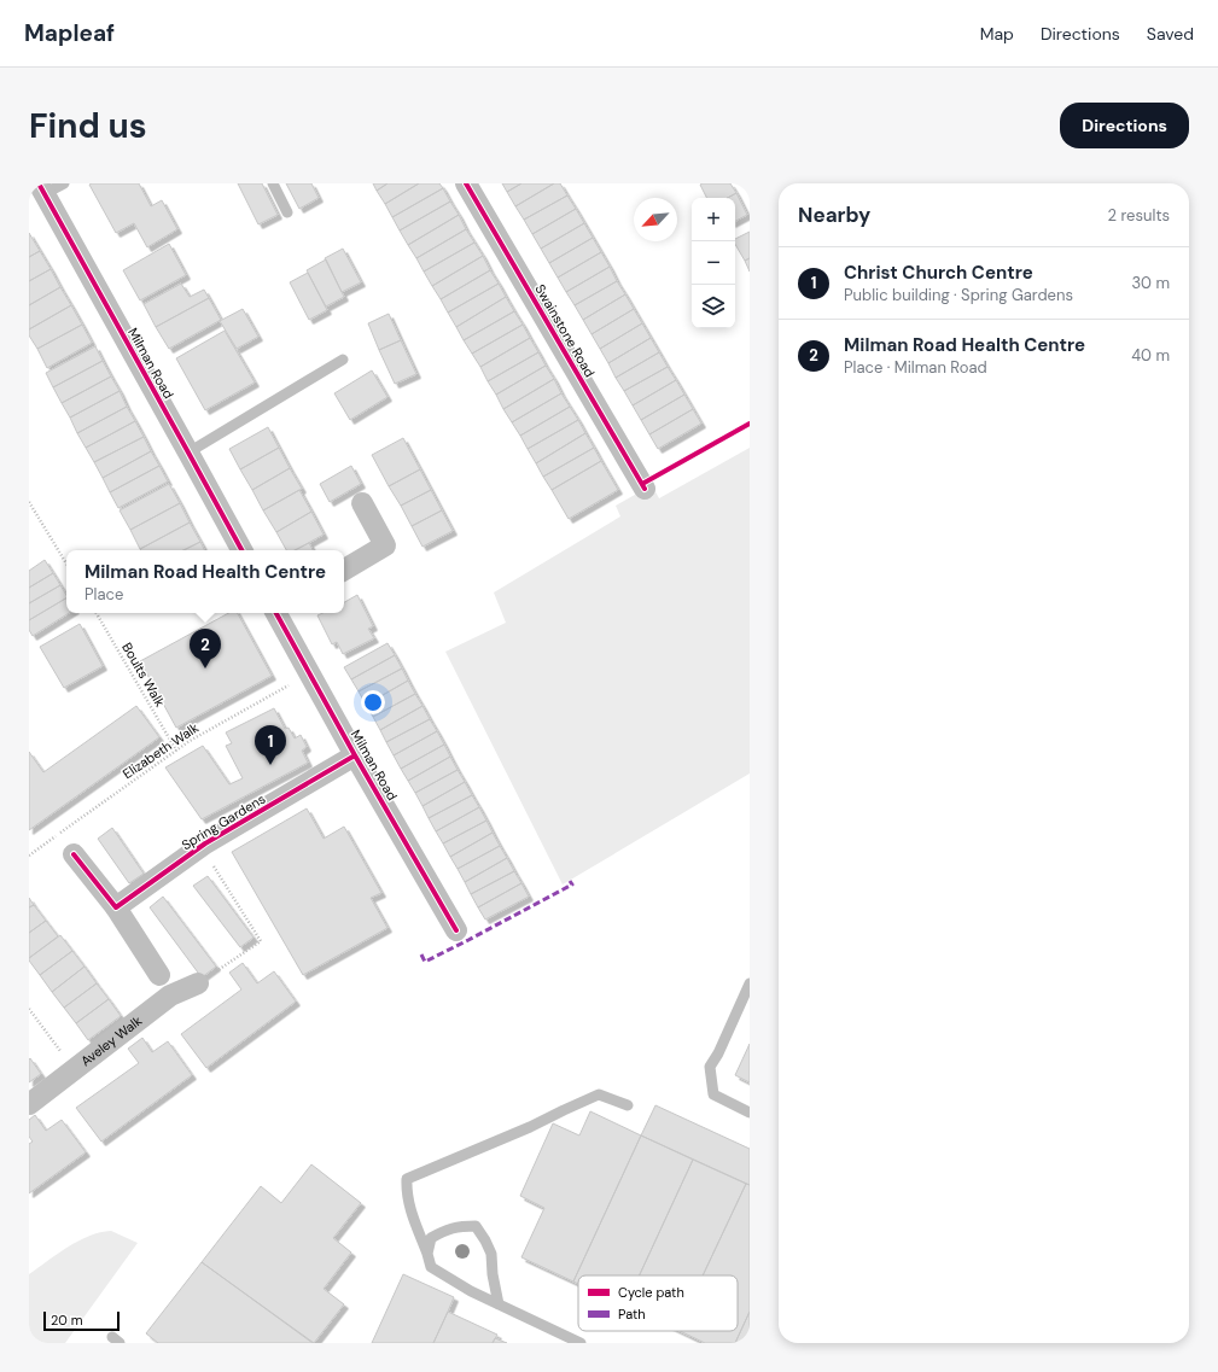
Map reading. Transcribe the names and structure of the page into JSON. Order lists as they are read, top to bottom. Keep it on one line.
{"streets":{"street":["Swainstone Road","Milman Road","Spring Gardens","Aveley Walk"],"path":["Boults Walk","Elizabeth Walk"]},"crossings":[["Milman Road","Elizabeth Walk"],["Milman Road","Spring Gardens"],["Boults Walk","Elizabeth Walk"]],"legend":["Cycle path","Path"],"scale_bar":"20 m","north":"bottom left","page":{"header":"Mapleaf","nav":["Map","Directions","Saved"],"buttons":"Directions","title":"Find us","heading":["Nearby","2 results"],"map_buttons":["+","−"],"list":[{"mark":"1","name":"Christ Church Centre","note":"Public building · Spring Gardens","value":"30 m"},{"mark":"2","name":"Milman Road Health Centre","note":"Place · Milman Road","value":"40 m"}],"popup":["Milman Road Health Centre","Place"],"pins":["2","1"],"scale":"20 m"}}
